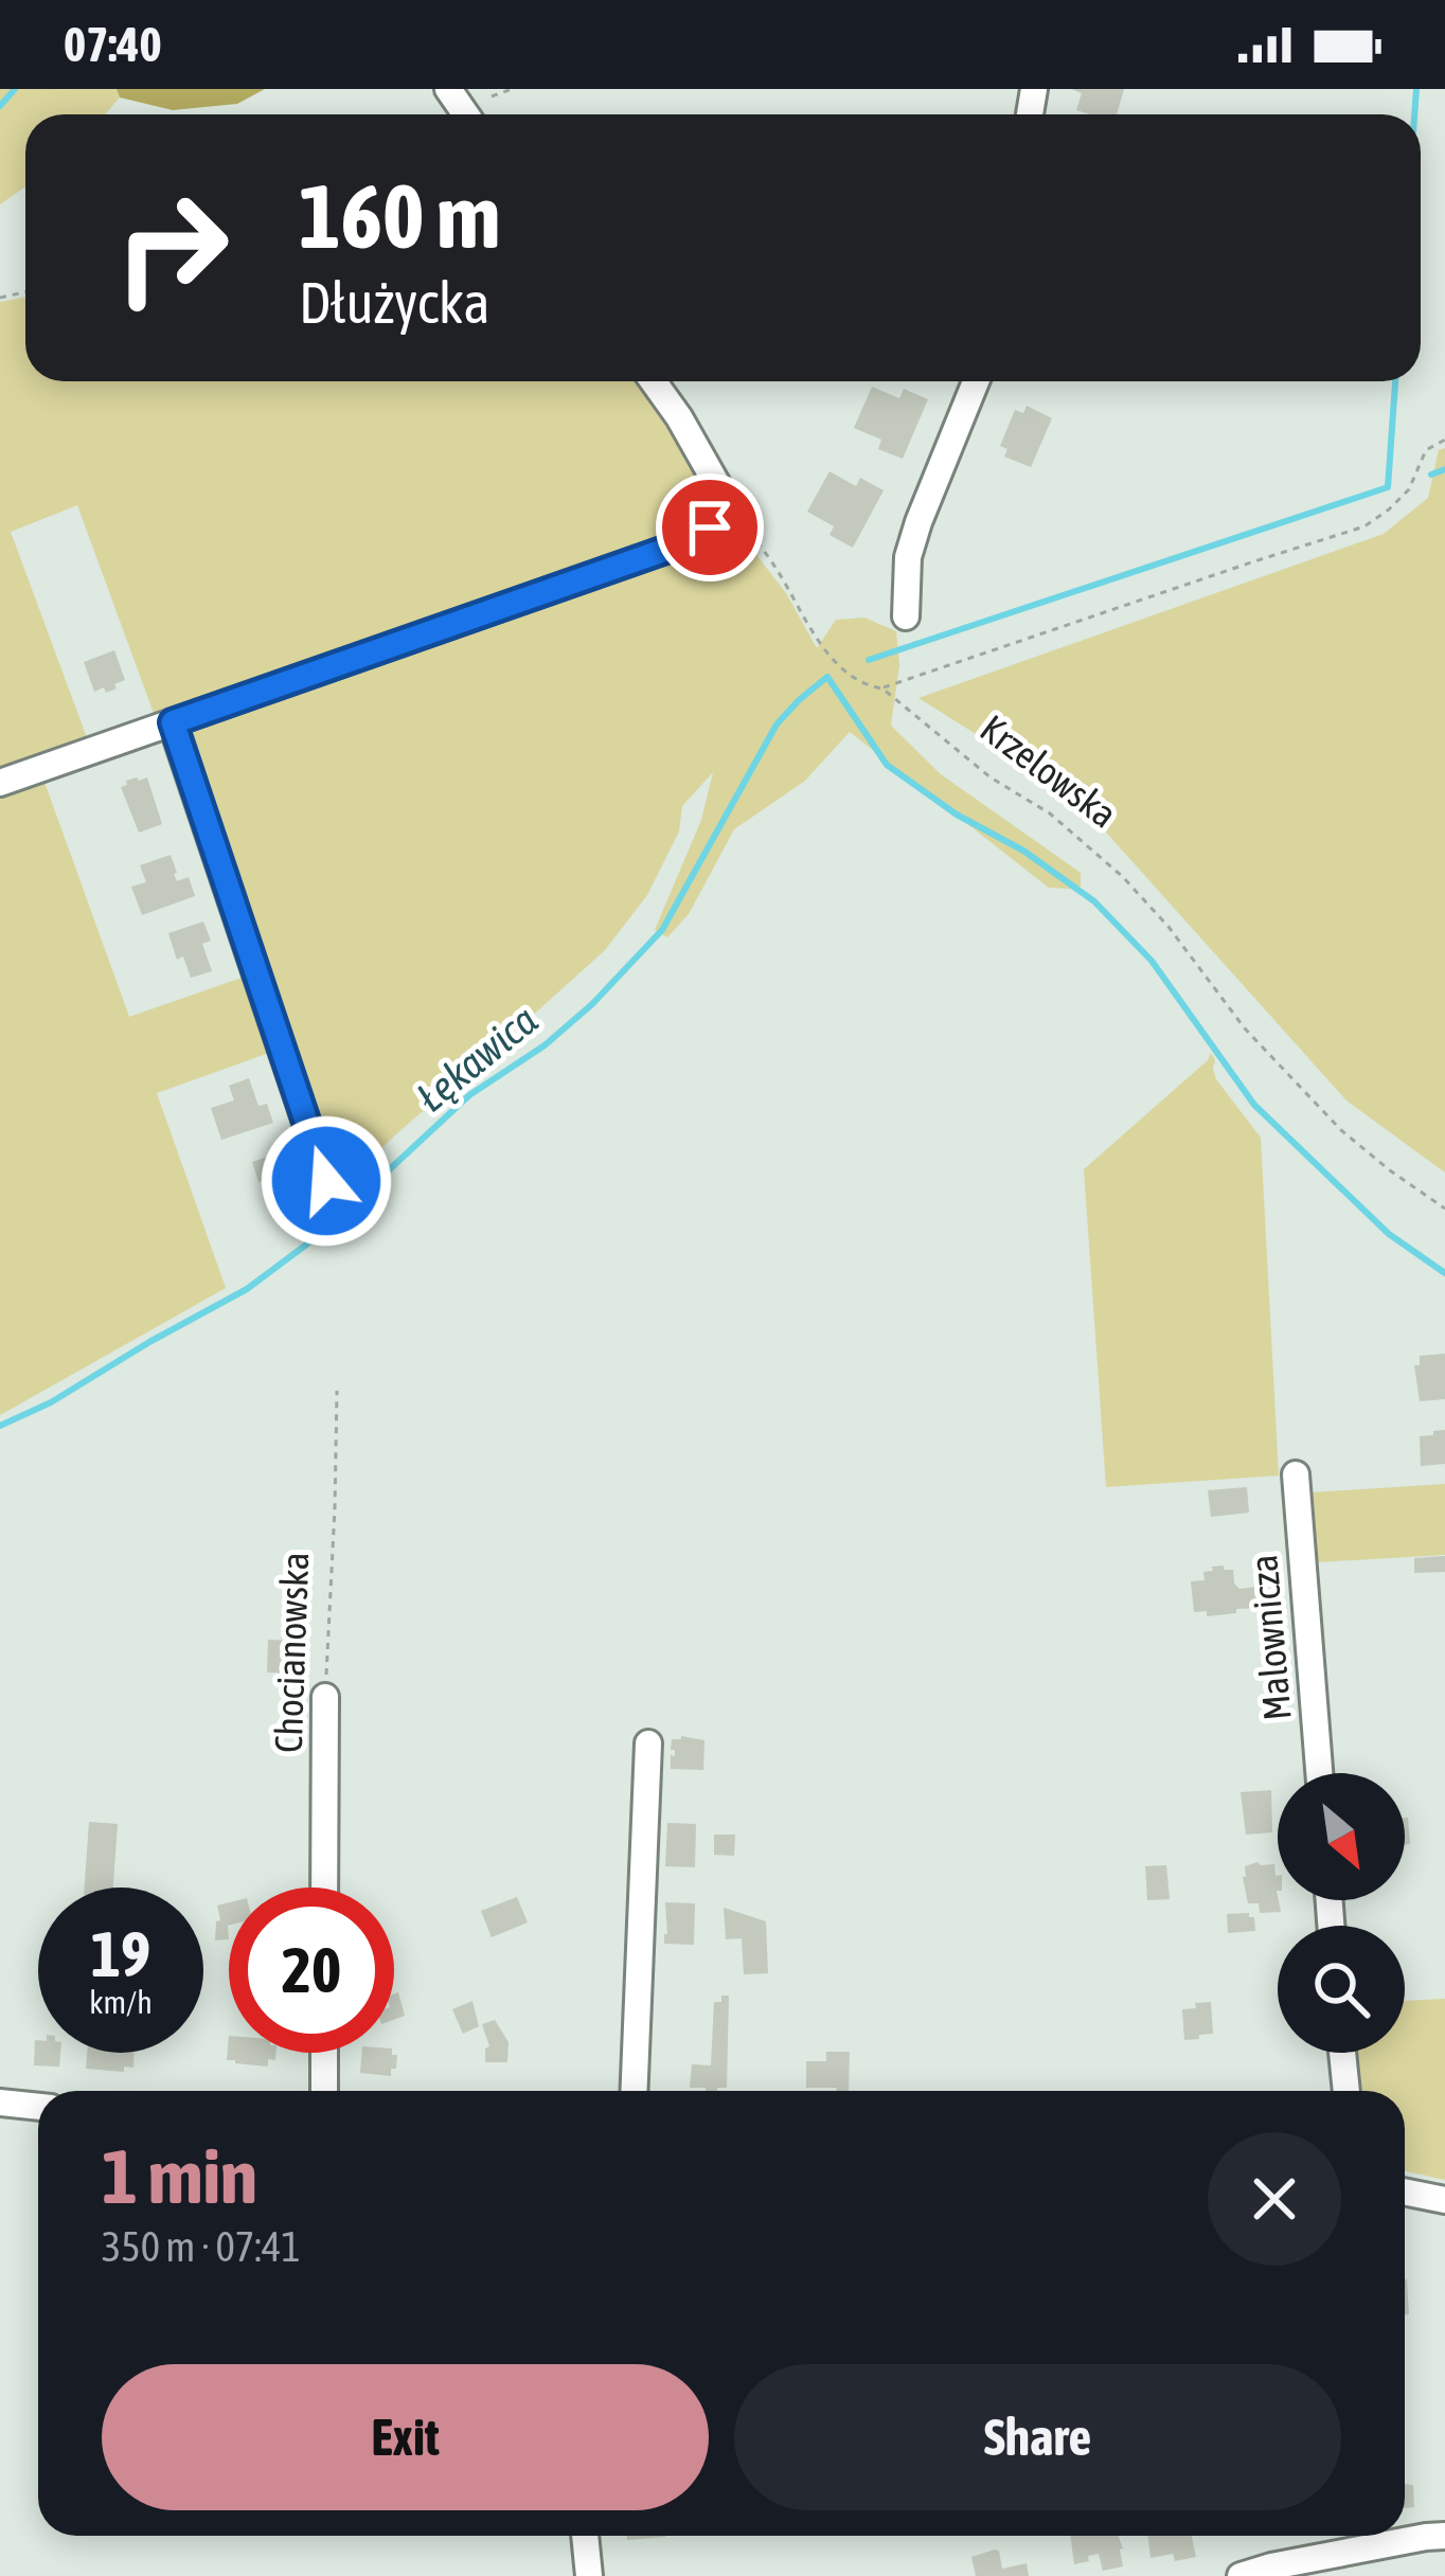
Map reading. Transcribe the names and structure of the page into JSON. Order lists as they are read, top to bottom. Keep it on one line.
{"streets":{"street":["Malownicza","Chocianowska"],"path":["Krzelowska"]},"water":["Łękawica"],"north":"bottom right","page":{"status":"07:40","turn":["160 m","Dłużycka"],"speed":"19 km/h","limit":"20","heading":["1 min","350 m · 07:41"],"buttons":["Exit","Share"]}}
